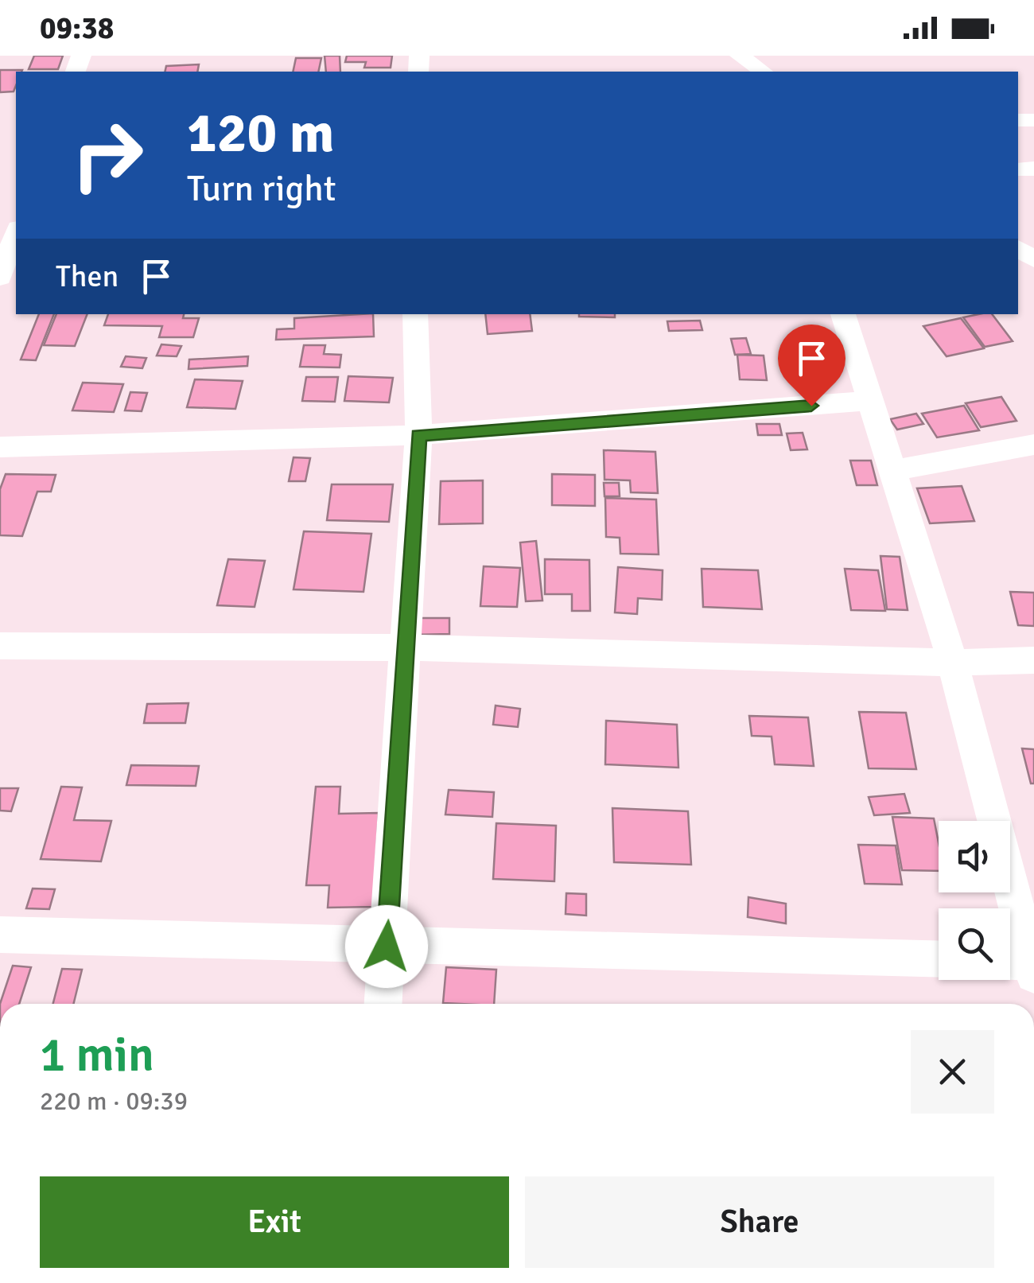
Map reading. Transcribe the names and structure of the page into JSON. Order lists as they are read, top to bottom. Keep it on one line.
{"page":{"status":"09:38","turn":["120 m","Turn right"],"then":"Then","heading":["1 min","220 m · 09:39"],"buttons":["Exit","Share"]}}
